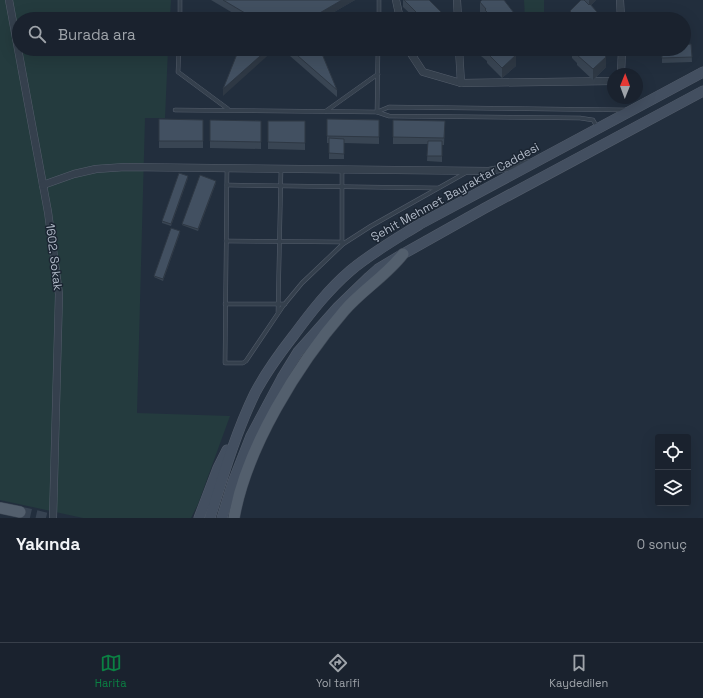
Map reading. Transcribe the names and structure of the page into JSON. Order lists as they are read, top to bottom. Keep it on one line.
{"streets":{"main road":["Şehit Mehmet Bayraktar Caddesi"],"street":["1602. Sokak"]},"north":"top","page":{"search":"Burada ara","heading":["Yakında","0 sonuç"],"nav":["Harita","Yol tarifi","Kaydedilen"]}}
